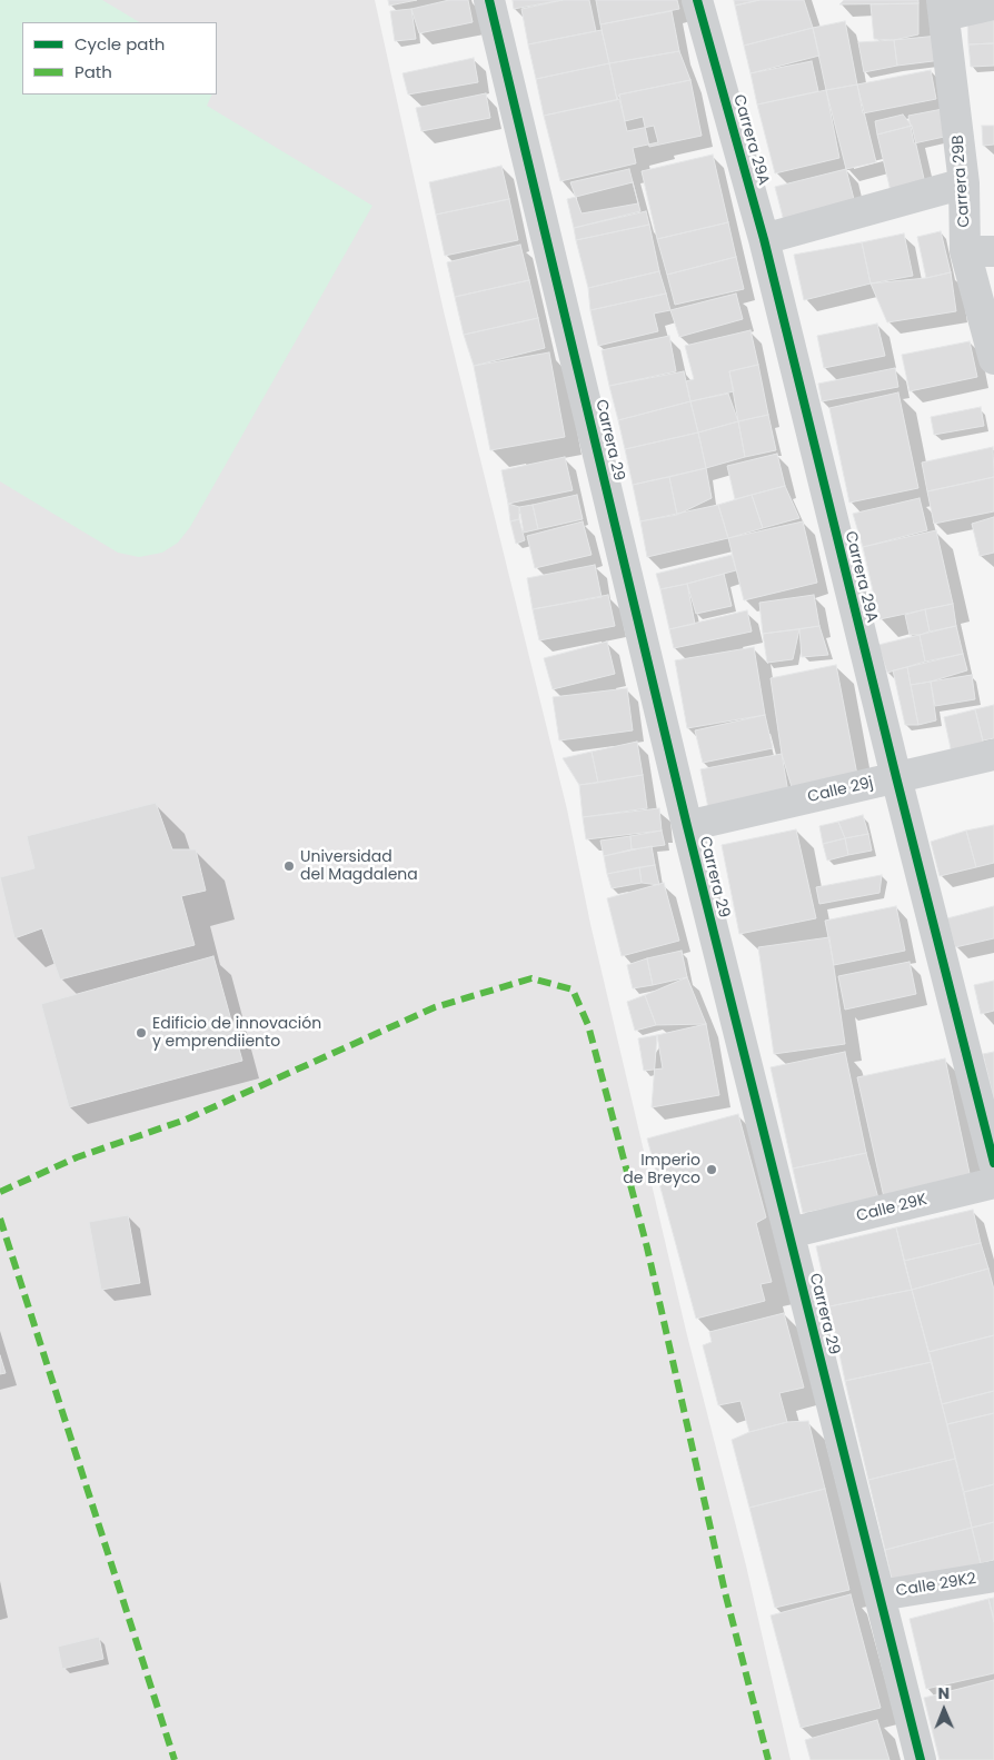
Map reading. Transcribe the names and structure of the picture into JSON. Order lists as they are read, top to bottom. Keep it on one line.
{"streets":{"street":["Carrera 29A","Carrera 29B","Carrera 29","Calle 29j","Calle 29K","Calle 29K2"]},"crossings":[["Carrera 29A","Calle 29j"],["Carrera 29","Calle 29j"],["Carrera 29","Calle 29K"],["Carrera 29","Calle 29K2"]],"places":["Universidad del Magdalena","Edificio de innovación y emprendiiento","Imperio de Breyco"],"legend":["Cycle path","Path"],"north":"top"}
